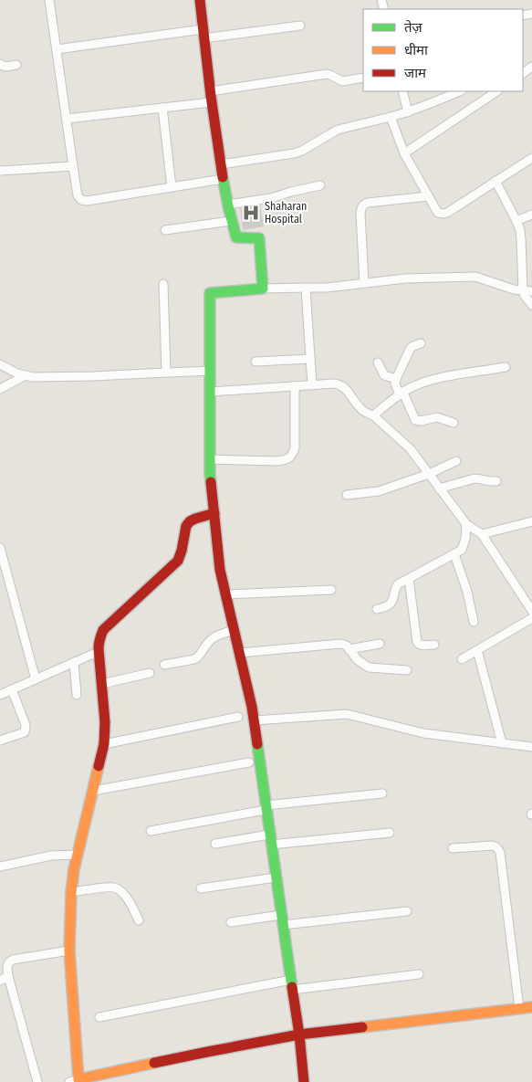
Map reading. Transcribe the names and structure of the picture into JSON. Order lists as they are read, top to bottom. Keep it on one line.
{"places":{"hospital":["Shaharan Hospital"]},"legend":["तेज़","धीमा","जाम"]}
